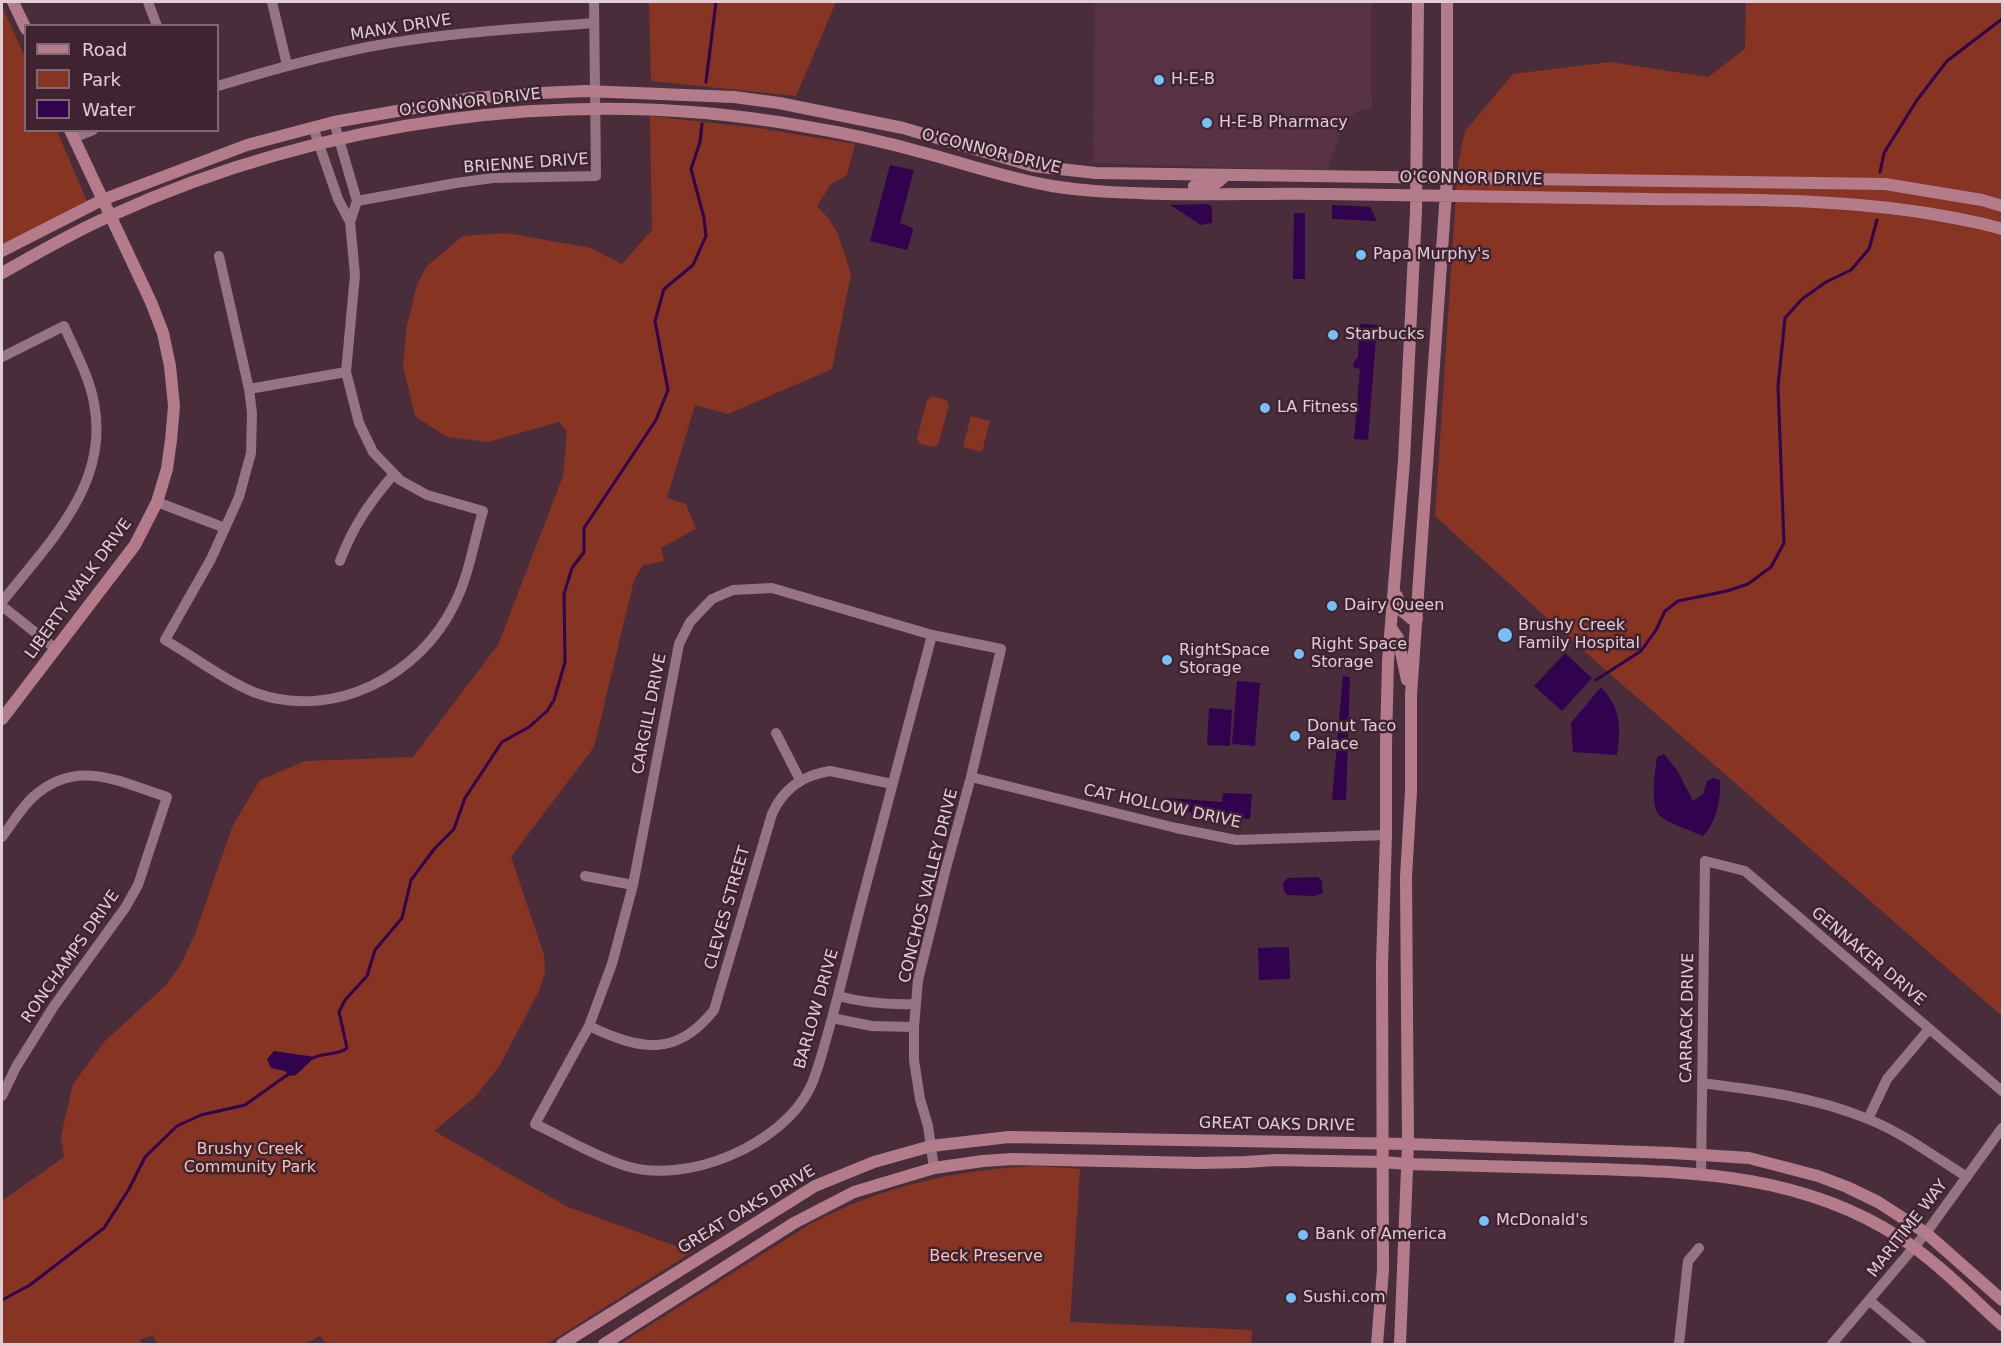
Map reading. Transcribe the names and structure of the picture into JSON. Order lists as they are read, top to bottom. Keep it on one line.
{"streets":{"main road":["O'CONNOR DRIVE","LIBERTY WALK DRIVE","GREAT OAKS DRIVE"],"street":["MANX DRIVE","BRIENNE DRIVE","CARGILL DRIVE","CAT HOLLOW DRIVE","CONCHOS VALLEY DRIVE","CLEVES STREET","RONCHAMPS DRIVE","GENNAKER DRIVE","BARLOW DRIVE","CARRACK DRIVE","MARITIME WAY"]},"crossings":[["O'CONNOR DRIVE","BRIENNE DRIVE"],["O'CONNOR DRIVE","LIBERTY WALK DRIVE"],["CARGILL DRIVE","CONCHOS VALLEY DRIVE"],["CARGILL DRIVE","CLEVES STREET"],["CARGILL DRIVE","BARLOW DRIVE"],["CAT HOLLOW DRIVE","CONCHOS VALLEY DRIVE"],["CONCHOS VALLEY DRIVE","GREAT OAKS DRIVE"],["CLEVES STREET","BARLOW DRIVE"],["GENNAKER DRIVE","CARRACK DRIVE"],["CARRACK DRIVE","GREAT OAKS DRIVE"],["GREAT OAKS DRIVE","MARITIME WAY"]],"parks":["Brushy Creek Community Park","Beck Preserve"],"places":["H-E-B","H-E-B Pharmacy","Papa Murphy's","Starbucks","LA Fitness","Dairy Queen","Brushy Creek Family Hospital","Right Space Storage","RightSpace Storage","Donut Taco Palace","McDonald's","Bank of America","Sushi.com"],"legend":["Road","Park","Water"]}
